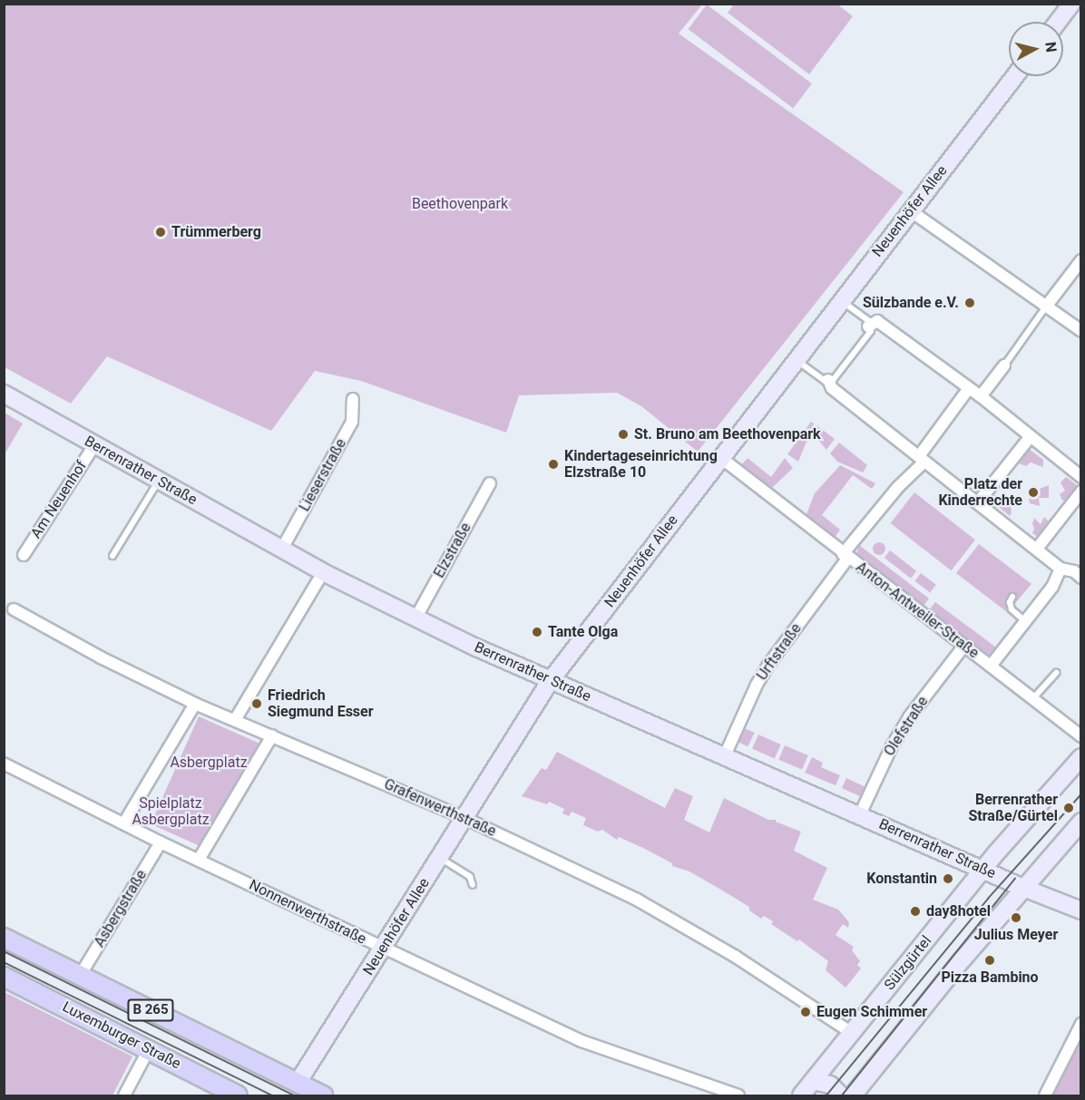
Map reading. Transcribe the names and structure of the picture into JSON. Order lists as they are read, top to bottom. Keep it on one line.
{"streets":{"main road":["B 265","Luxemburger Straße"],"street":["Neuenhöfer Allee","Berrenrather Straße","Lieserstraße","Am Neuenhof","Elzstraße","Anton-Antweiler-Straße","Urftstraße","Olefstraße","Grafenwerthstraße","Asbergstraße","Nonnenwerthstraße","Sülzgürtel"]},"crossings":[["Neuenhöfer Allee","Berrenrather Straße"],["Neuenhöfer Allee","Anton-Antweiler-Straße"],["Neuenhöfer Allee","Grafenwerthstraße"],["Neuenhöfer Allee","Nonnenwerthstraße"],["Neuenhöfer Allee","B 265"],["Berrenrather Straße","Lieserstraße"],["Berrenrather Straße","Am Neuenhof"],["Berrenrather Straße","Elzstraße"],["Berrenrather Straße","Urftstraße"],["Berrenrather Straße","Olefstraße"],["Berrenrather Straße","Sülzgürtel"],["Anton-Antweiler-Straße","Urftstraße"],["Anton-Antweiler-Straße","Olefstraße"],["Grafenwerthstraße","Sülzgürtel"],["Asbergstraße","Nonnenwerthstraße"],["Asbergstraße","B 265"]],"parks":["Beethovenpark","Asbergplatz","Spielplatz Asbergplatz"],"places":["Trümmerberg","Sülzbande e.V.","St. Bruno am Beethovenpark","Kindertageseinrichtung Elzstraße 10","Platz der Kinderrechte","Tante Olga","Friedrich Siegmund Esser","Berrenrather Straße/Gürtel","Konstantin","day8hotel","Julius Meyer","Pizza Bambino","Eugen Schimmer"],"north":"right"}
